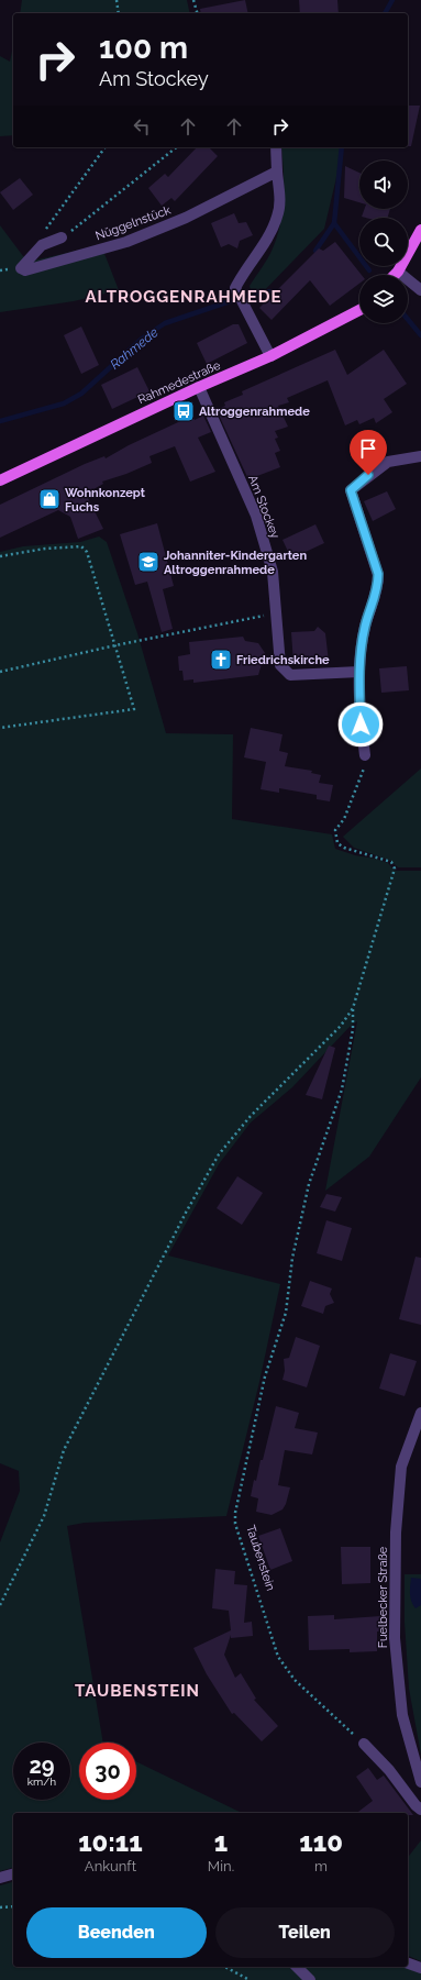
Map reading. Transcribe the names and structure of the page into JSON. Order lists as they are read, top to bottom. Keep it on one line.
{"streets":{"main road":["Rahmedestraße"],"street":["Nüggelnstück","Am Stockey","Fuelbecker Straße"],"path":["Taubenstein"]},"crossings":[["Rahmedestraße","Am Stockey"]],"districts":["ALTROGGENRAHMEDE","TAUBENSTEIN"],"water":["Rahmede"],"places":{"bus stop":["Altroggenrahmede"],"shop":["Wohnkonzept Fuchs"],"school or university":["Johanniter-Kindergarten Altroggenrahmede"],"church":["Friedrichskirche"]},"page":{"turn":["100 m","Am Stockey"],"speed":"29 km/h","limit":"30","eta":["10:11","Ankunft","1","Min.","110","m"],"buttons":["Beenden","Teilen"]}}
